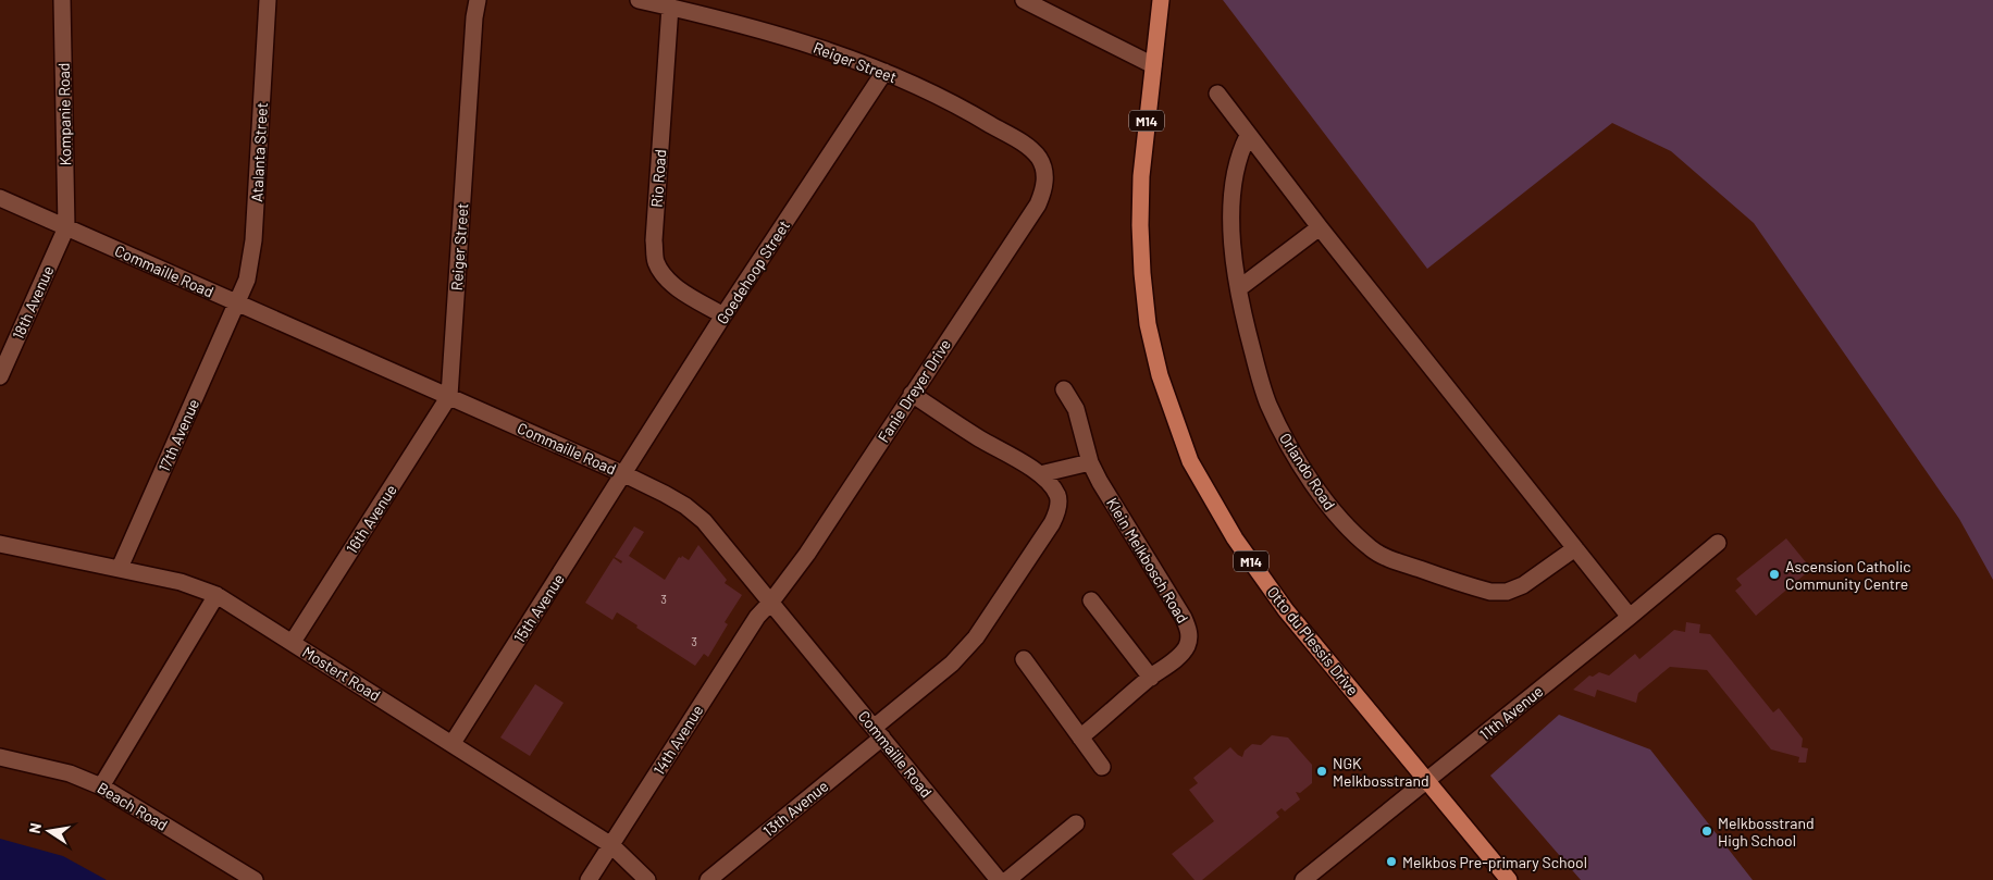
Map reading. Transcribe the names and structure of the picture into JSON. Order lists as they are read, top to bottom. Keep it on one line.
{"streets":{"main road":["M14","Otto du Plessis Drive"],"street":["Reiger Street","Kompanie Road","Atalanta Street","Rio Road","Commaille Road","Goedehoop Street","18th Avenue","Fanie Dreyer Drive","17th Avenue","Orlando Road","16th Avenue","Klein Melkbosch Road","15th Avenue","Mostert Road","11th Avenue","14th Avenue","Beach Road","13th Avenue"]},"crossings":[["Reiger Street","Rio Road"],["Reiger Street","Commaille Road"],["Reiger Street","Goedehoop Street"],["Reiger Street","Fanie Dreyer Drive"],["Reiger Street","16th Avenue"],["Kompanie Road","Commaille Road"],["Kompanie Road","18th Avenue"],["M14","Otto du Plessis Drive"],["Atalanta Street","Commaille Road"],["Atalanta Street","17th Avenue"],["Rio Road","Goedehoop Street"],["Commaille Road","Goedehoop Street"],["Commaille Road","18th Avenue"],["Commaille Road","Fanie Dreyer Drive"],["Commaille Road","17th Avenue"],["Commaille Road","16th Avenue"],["Commaille Road","15th Avenue"],["Commaille Road","14th Avenue"],["Commaille Road","13th Avenue"],["Goedehoop Street","15th Avenue"],["Fanie Dreyer Drive","14th Avenue"],["17th Avenue","Mostert Road"],["16th Avenue","Mostert Road"],["15th Avenue","Mostert Road"],["Otto du Plessis Drive","11th Avenue"],["Mostert Road","14th Avenue"]],"places":["Ascension Catholic Community Centre","NGK Melkbosstrand","Melkbosstrand High School","Melkbos Pre-primary School"],"house_numbers":["3","3"],"north":"left"}
